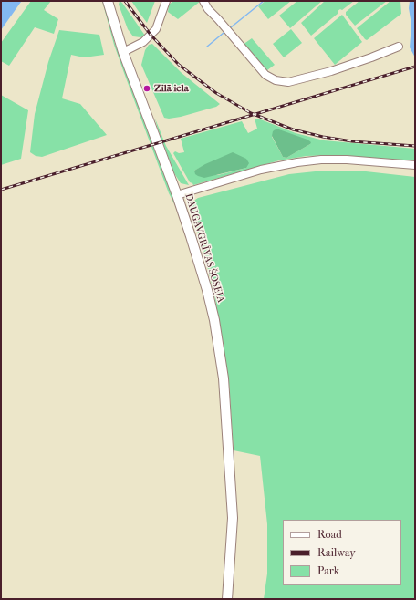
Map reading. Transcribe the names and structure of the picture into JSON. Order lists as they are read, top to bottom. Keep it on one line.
{"streets":{"main road":["DAUGAVGRĪVAS ŠOSEJA"]},"places":["Zilā iela"],"legend":["Road","Railway","Park"]}
